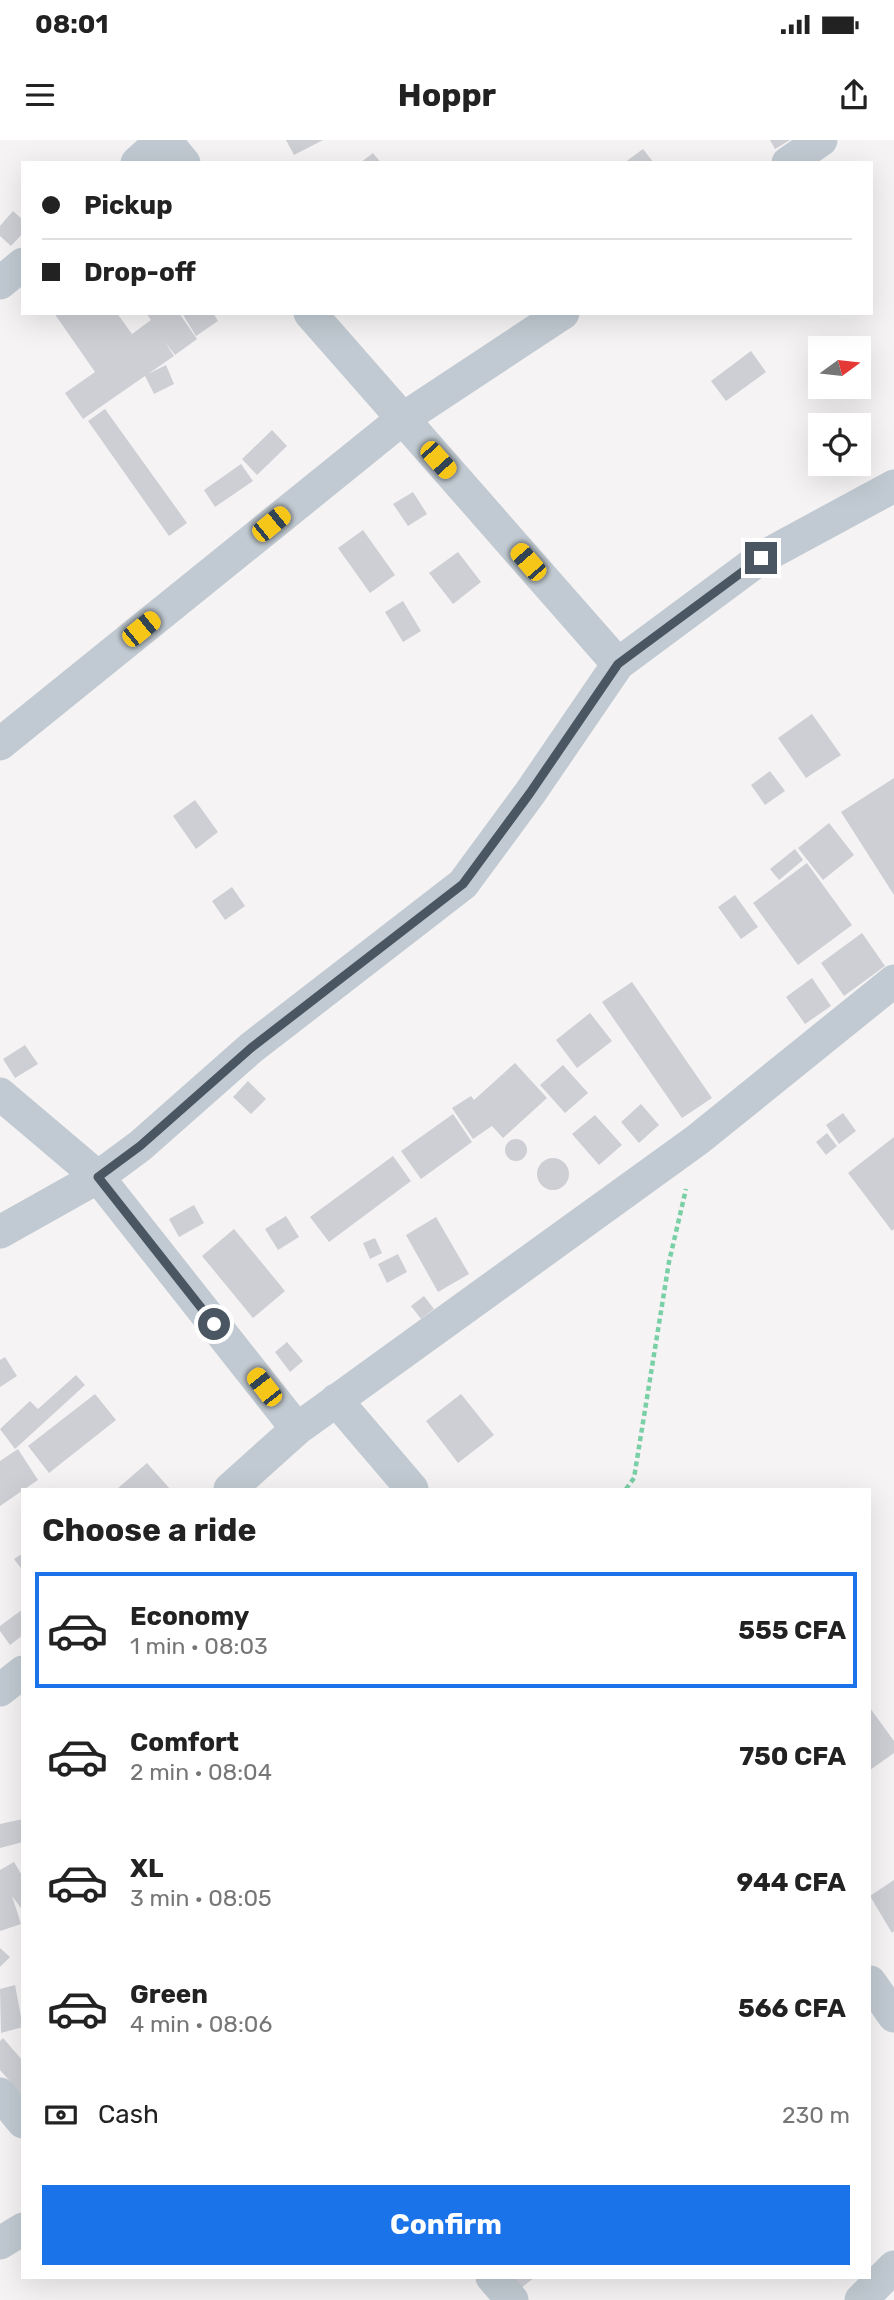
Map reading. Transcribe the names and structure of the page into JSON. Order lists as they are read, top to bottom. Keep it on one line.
{"north":"right","page":{"status":"08:01","header":"Hoppr","banner":["Pickup","Drop-off"],"heading":"Choose a ride","list":[{"name":"Economy","note":"1 min · 08:03","value":"555 CFA"},{"name":"Comfort","note":"2 min · 08:04","value":"750 CFA"},{"name":"XL","note":"3 min · 08:05","value":"944 CFA"},{"name":"Green","note":"4 min · 08:06","value":"566 CFA"}],"pay":["Cash","230 m"],"buttons":"Confirm"}}
